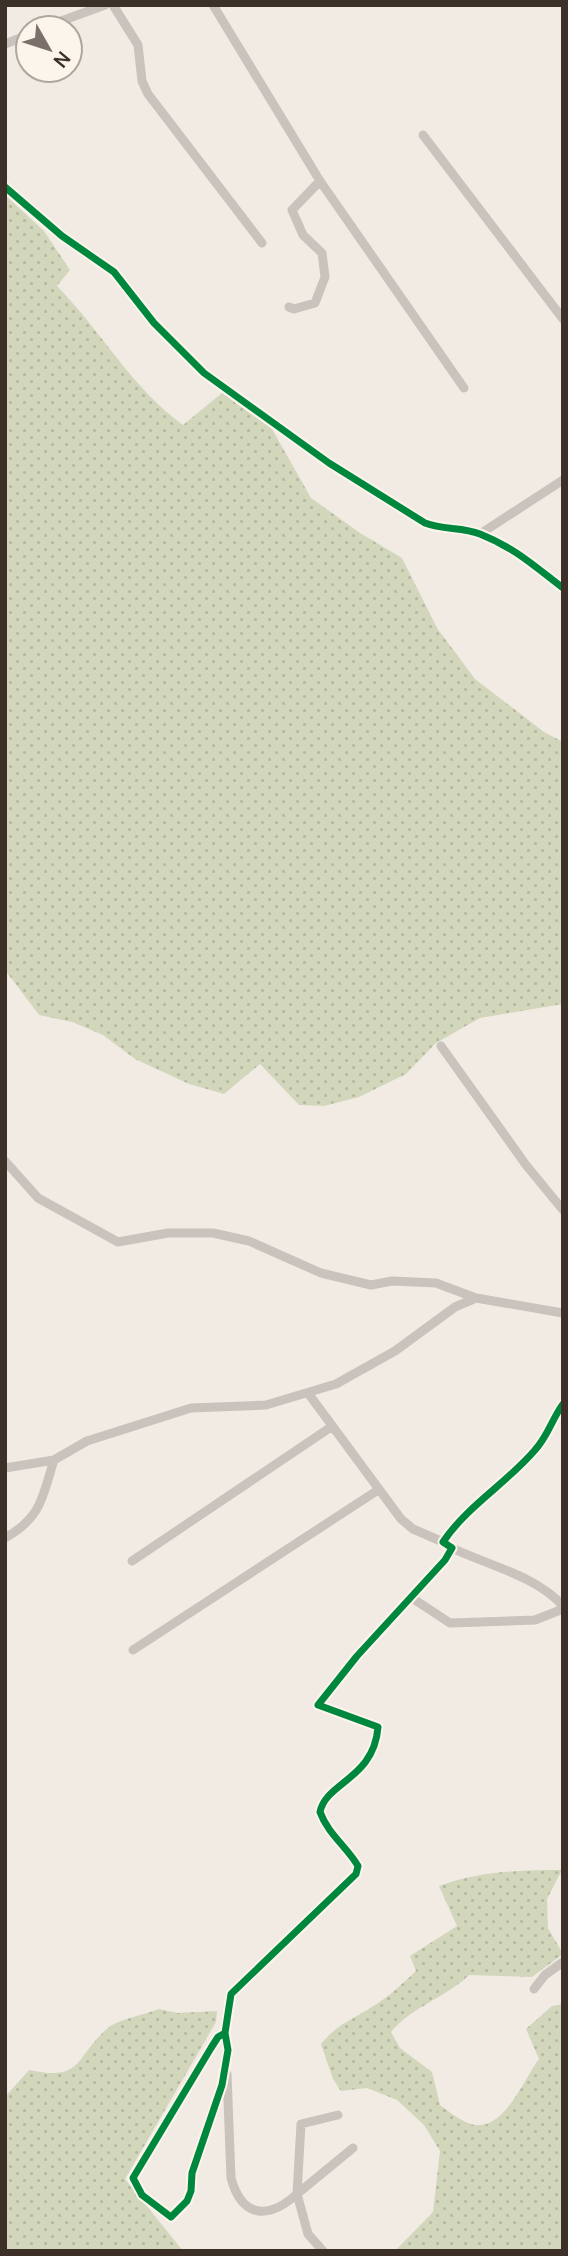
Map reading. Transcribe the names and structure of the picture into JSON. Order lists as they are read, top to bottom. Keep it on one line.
{"north":"bottom right"}
